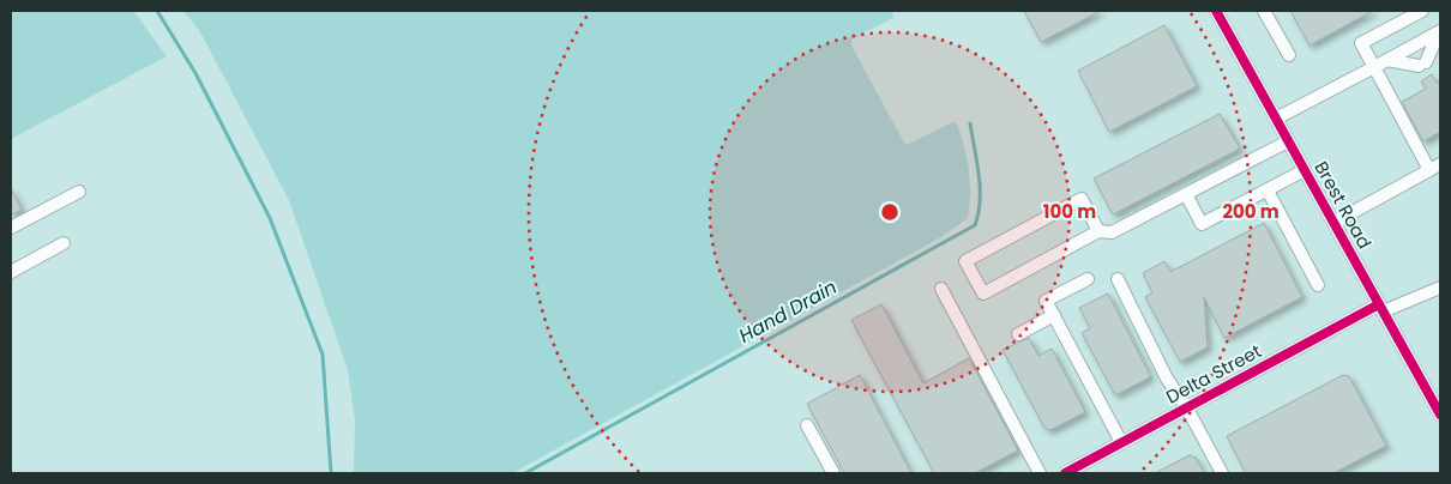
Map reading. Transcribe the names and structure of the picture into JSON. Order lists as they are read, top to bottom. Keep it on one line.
{"streets":{"street":["Brest Road","Delta Street"]},"crossings":[["Brest Road","Delta Street"]],"water":["Hand Drain"],"rings":["100 m","200 m"]}
